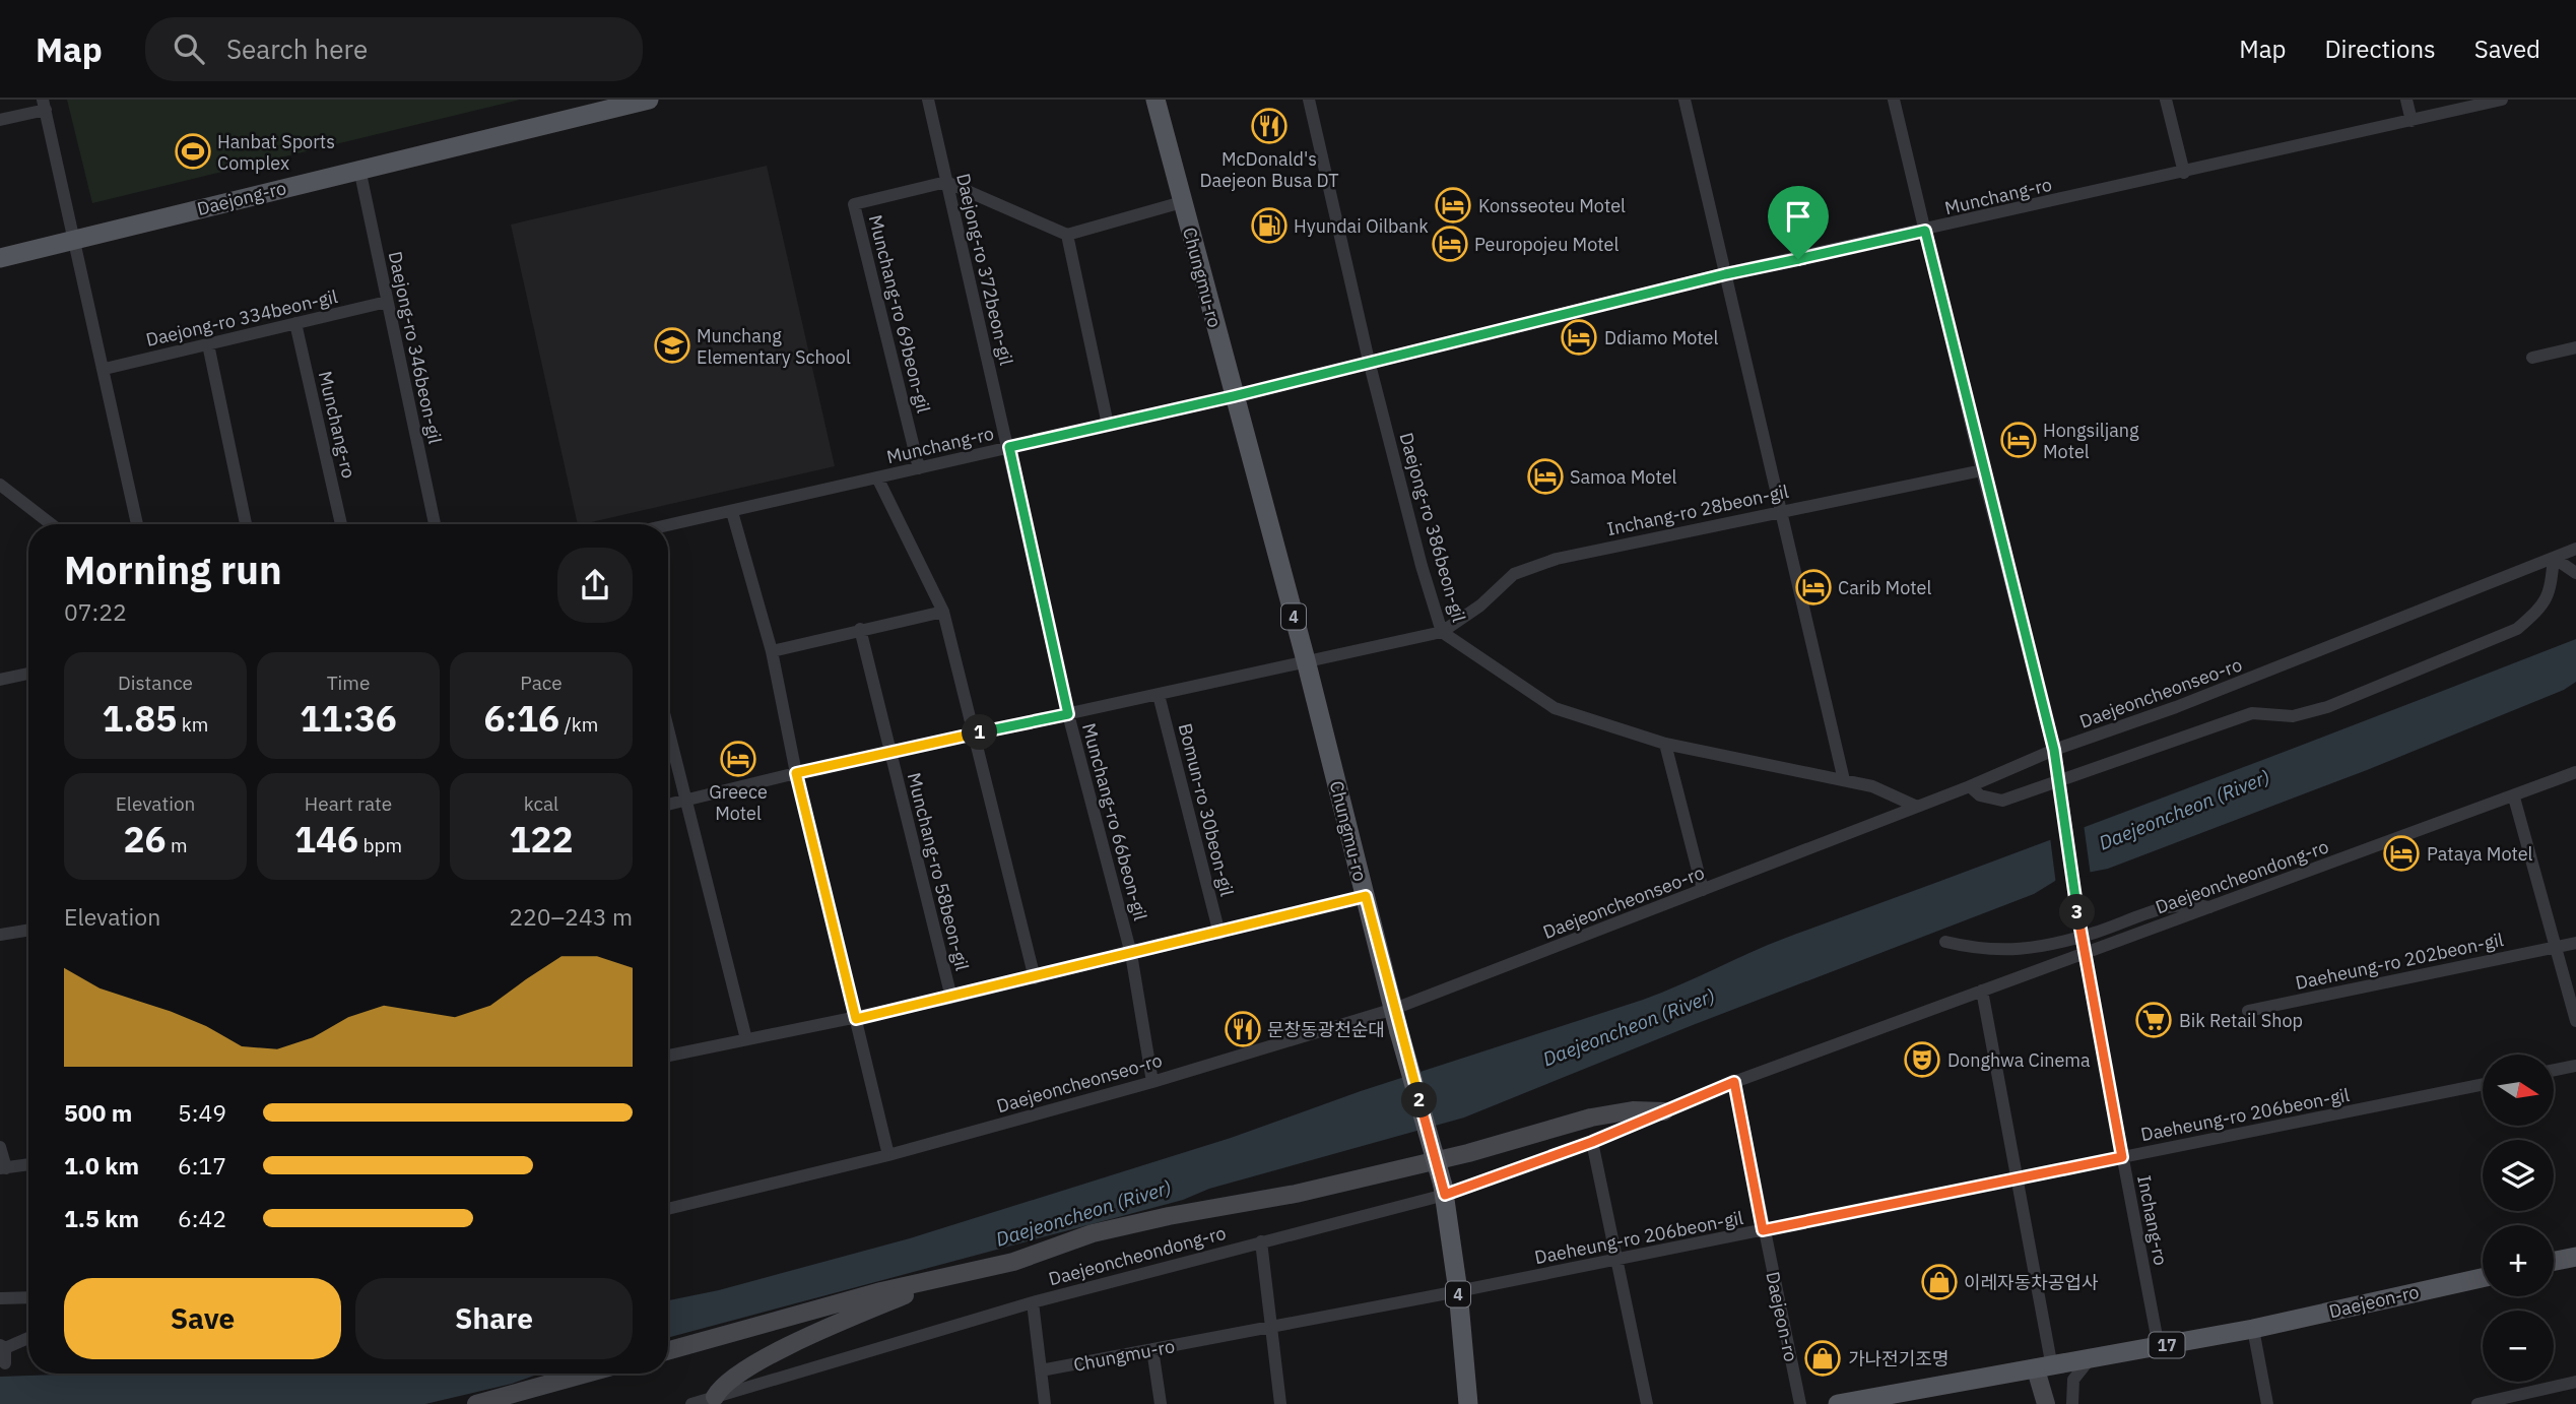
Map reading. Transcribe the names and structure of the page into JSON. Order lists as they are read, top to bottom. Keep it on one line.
{"streets":{"main road":["Daejong-ro","Chungmu-ro","4","Daejeon-ro","17"],"street":["Munchang-ro","Daejong-ro 372beon-gil","Munchang-ro 69beon-gil","Daejong-ro 334beon-gil","Daejong-ro 346beon-gil","Inchang-ro 28beon-gil","Daejong-ro 386beon-gil","Daejeoncheonseo-ro","Bomun-ro 30beon-gil","Munchang-ro 66beon-gil","Munchang-ro 58beon-gil","Daejeoncheondong-ro","Daeheung-ro 202beon-gil","Daeheung-ro 206beon-gil","Inchang-ro"]},"crossings":[["Munchang-ro","Daejong-ro 372beon-gil"],["Munchang-ro","Chungmu-ro"],["Munchang-ro","Munchang-ro 69beon-gil"],["Munchang-ro","Daejong-ro 334beon-gil"],["Munchang-ro","Daejong-ro 386beon-gil"],["Munchang-ro","Munchang-ro 66beon-gil"],["Munchang-ro","Inchang-ro"],["Daejong-ro","Daejong-ro 346beon-gil"],["Daejong-ro 372beon-gil","Munchang-ro 69beon-gil"],["Daejong-ro 372beon-gil","Munchang-ro 66beon-gil"],["Chungmu-ro","Daejeoncheonseo-ro"],["Chungmu-ro","Daejeoncheondong-ro"],["Chungmu-ro","Daeheung-ro 206beon-gil"],["Daejong-ro 334beon-gil","Daejong-ro 346beon-gil"],["Inchang-ro 28beon-gil","Daejong-ro 386beon-gil"],["Inchang-ro 28beon-gil","Inchang-ro"],["Daejong-ro 386beon-gil","Daejeoncheonseo-ro"],["Daejeoncheonseo-ro","Munchang-ro 66beon-gil"],["Daejeoncheonseo-ro","Inchang-ro"],["Daejeoncheondong-ro","Inchang-ro"],["Daeheung-ro 206beon-gil","Inchang-ro"],["Daeheung-ro 206beon-gil","Daejeon-ro"],["Inchang-ro","Daejeon-ro"]],"water":["Daejeoncheon (River)"],"places":{"restaurant":["McDonald's Daejeon Busa DT","문창동광천순대"],"sports":["Hanbat Sports Complex"],"hotel":["Konsseoteu Motel","Peuropojeu Motel","Ddiamo Motel","Hongsiljang Motel","Samoa Motel","Carib Motel","Greece Motel","Pataya Motel"],"fuel station":["Hyundai Oilbank"],"school or university":["Munchang Elementary School"],"supermarket":["Bik Retail Shop"],"theatre":["Donghwa Cinema"],"shop":["이레자동차공업사","가나전기조명"]},"north":"right","page":{"header":"Map","search":"Search here","nav":["Map","Directions","Saved"],"heading":["Morning run","07:22"],"stats":[["Distance","1.85 km"],["Time","11:36"],["Pace","6:16 /km"],["Elevation","26 m"],["Heart rate","146 bpm"],["kcal","122"]],"pins":["1","3","2"],"chart":["Elevation","220–243 m"],"map_buttons":["+","−"],"list":[{"name":"500 m","note":"5:49"},{"name":"1.0 km","note":"6:17"},{"name":"1.5 km","note":"6:42"}],"buttons":["Save","Share"]}}
